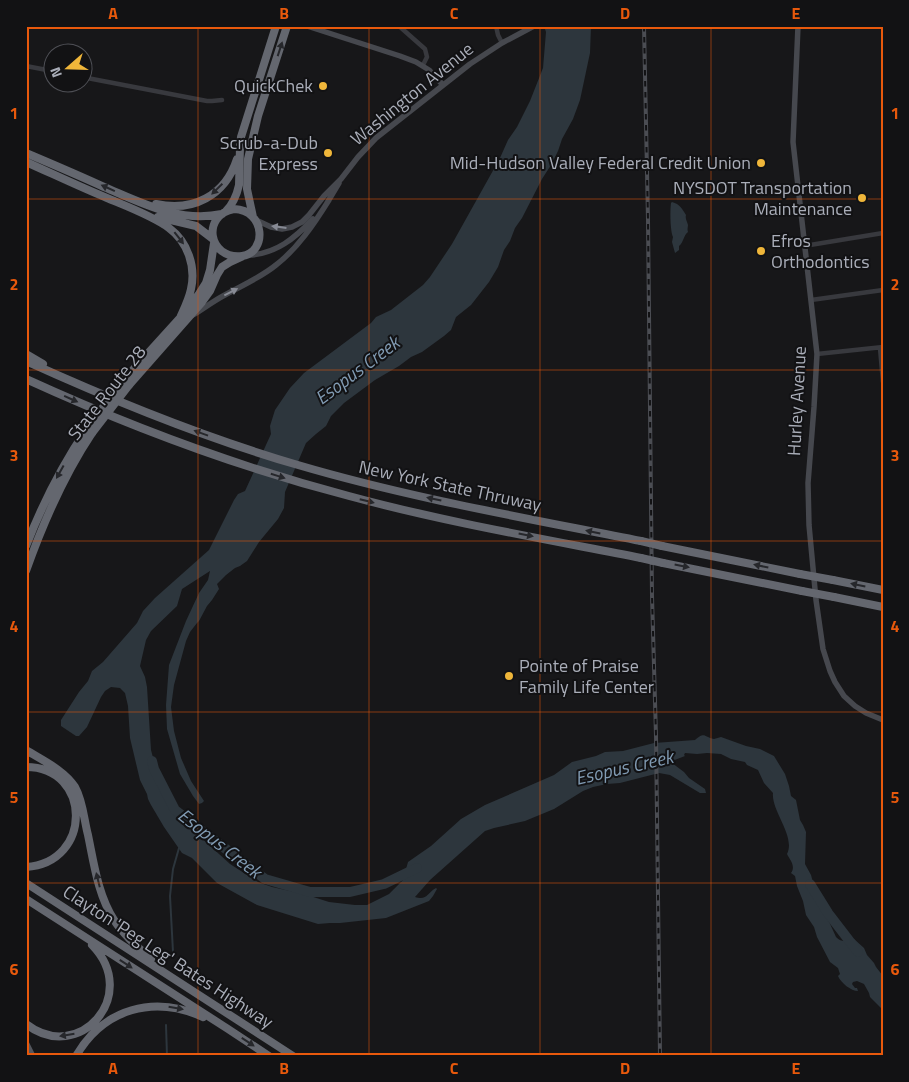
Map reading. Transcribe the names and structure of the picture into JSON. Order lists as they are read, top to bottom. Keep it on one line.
{"streets":{"highway":["State Route 28","New York State Thruway","Clayton 'Peg Leg' Bates Highway"],"street":["Washington Avenue","Hurley Avenue"]},"crossings":[["Washington Avenue","State Route 28"]],"water":["Esopus Creek"],"places":["QuickChek","Scrub-a-Dub Express","Mid-Hudson Valley Federal Credit Union","NYSDOT Transportation Maintenance","Efros Orthodontics","Pointe of Praise Family Life Center"],"north":"left","grid":{"columns":["A","B","C","D","E"],"rows":["1","2","3","4","5","6"]}}
